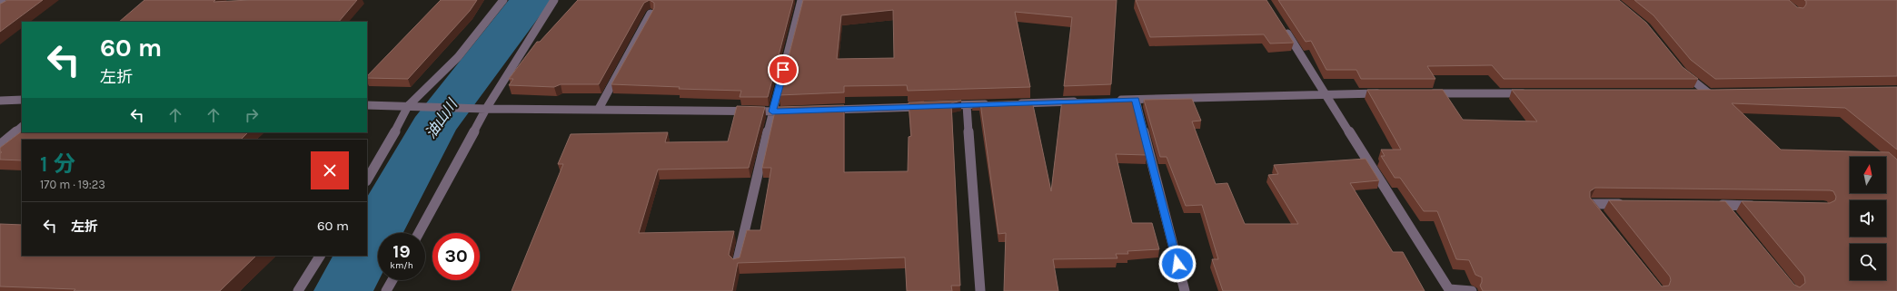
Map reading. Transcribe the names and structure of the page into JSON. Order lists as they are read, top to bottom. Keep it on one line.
{"water":["油山川"],"north":"top","page":{"turn":["60 m","左折"],"heading":["1 分","170 m · 19:23"],"list":[{"name":"左折","value":"60 m"}],"speed":"19 km/h","limit":"30"}}
